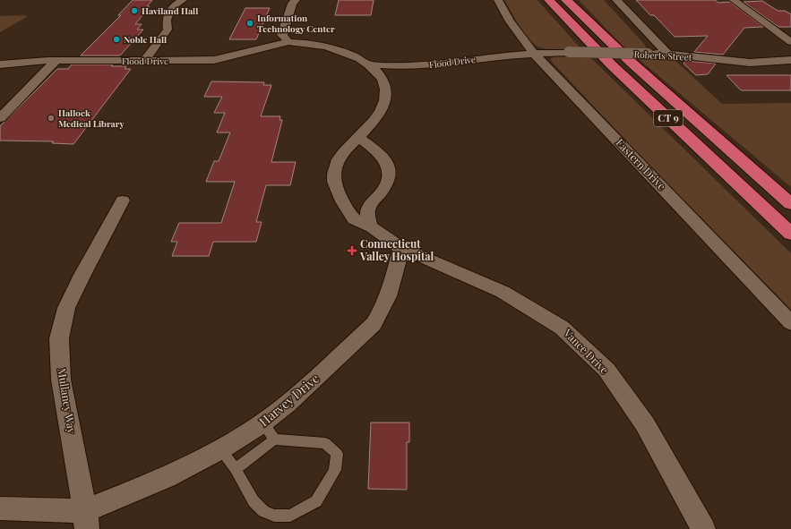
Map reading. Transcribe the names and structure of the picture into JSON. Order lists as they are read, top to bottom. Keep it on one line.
{"streets":{"highway":["CT 9"],"street":["Roberts Street","Flood Drive","Eastern Drive","Vance Drive","Harvey Drive","Mullaney Way"]},"crossings":[["Roberts Street","Flood Drive"],["Roberts Street","Eastern Drive"],["Flood Drive","Eastern Drive"],["Vance Drive","Harvey Drive"],["Harvey Drive","Mullaney Way"]],"places":{"other":["Haviland Hall","Information Technology Center","Noble Hall","Hallock Medical Library"],"health":["Connecticut Valley Hospital"]}}
